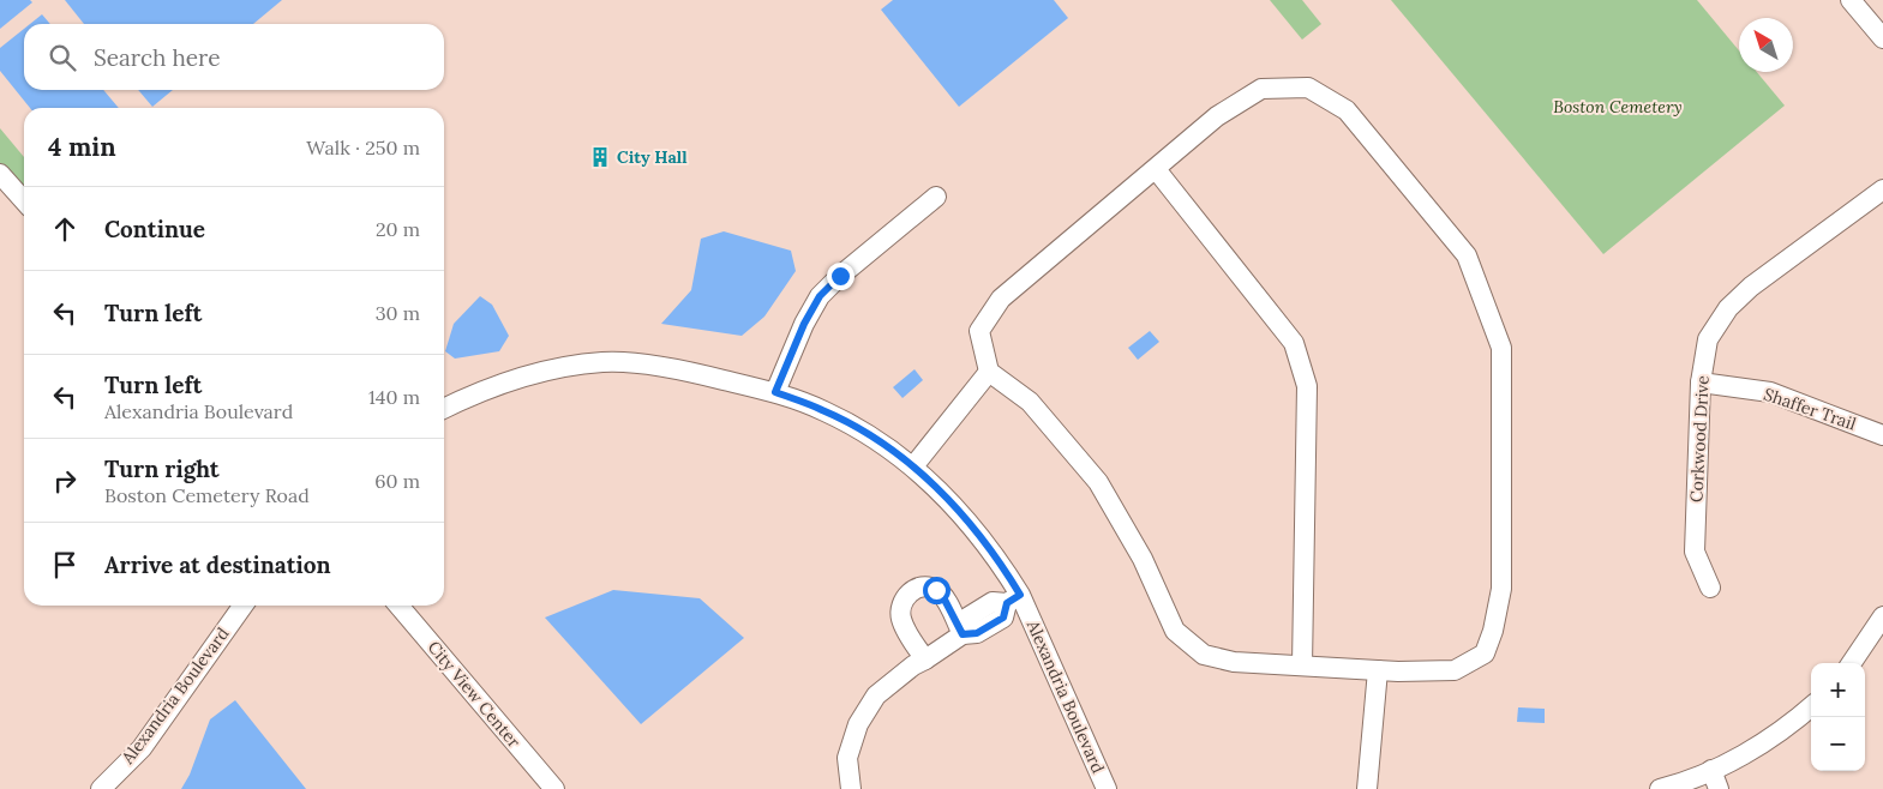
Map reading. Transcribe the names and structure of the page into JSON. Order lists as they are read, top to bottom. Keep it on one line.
{"streets":{"street":["Shaffer Trail","Corkwood Drive","City View Center","Alexandria Boulevard"]},"crossings":[["Shaffer Trail","Corkwood Drive"]],"parks":["Boston Cemetery"],"places":{"building":["City Hall"]},"north":"top left","page":{"search":"Search here","heading":["4 min","Walk · 250 m"],"list":[["Continue","20 m"],["Turn left","30 m"],["Turn left","Alexandria Boulevard","140 m"],["Turn right","Boston Cemetery Road","60 m"],"Arrive at destination"],"map_buttons":["+","−"]}}
